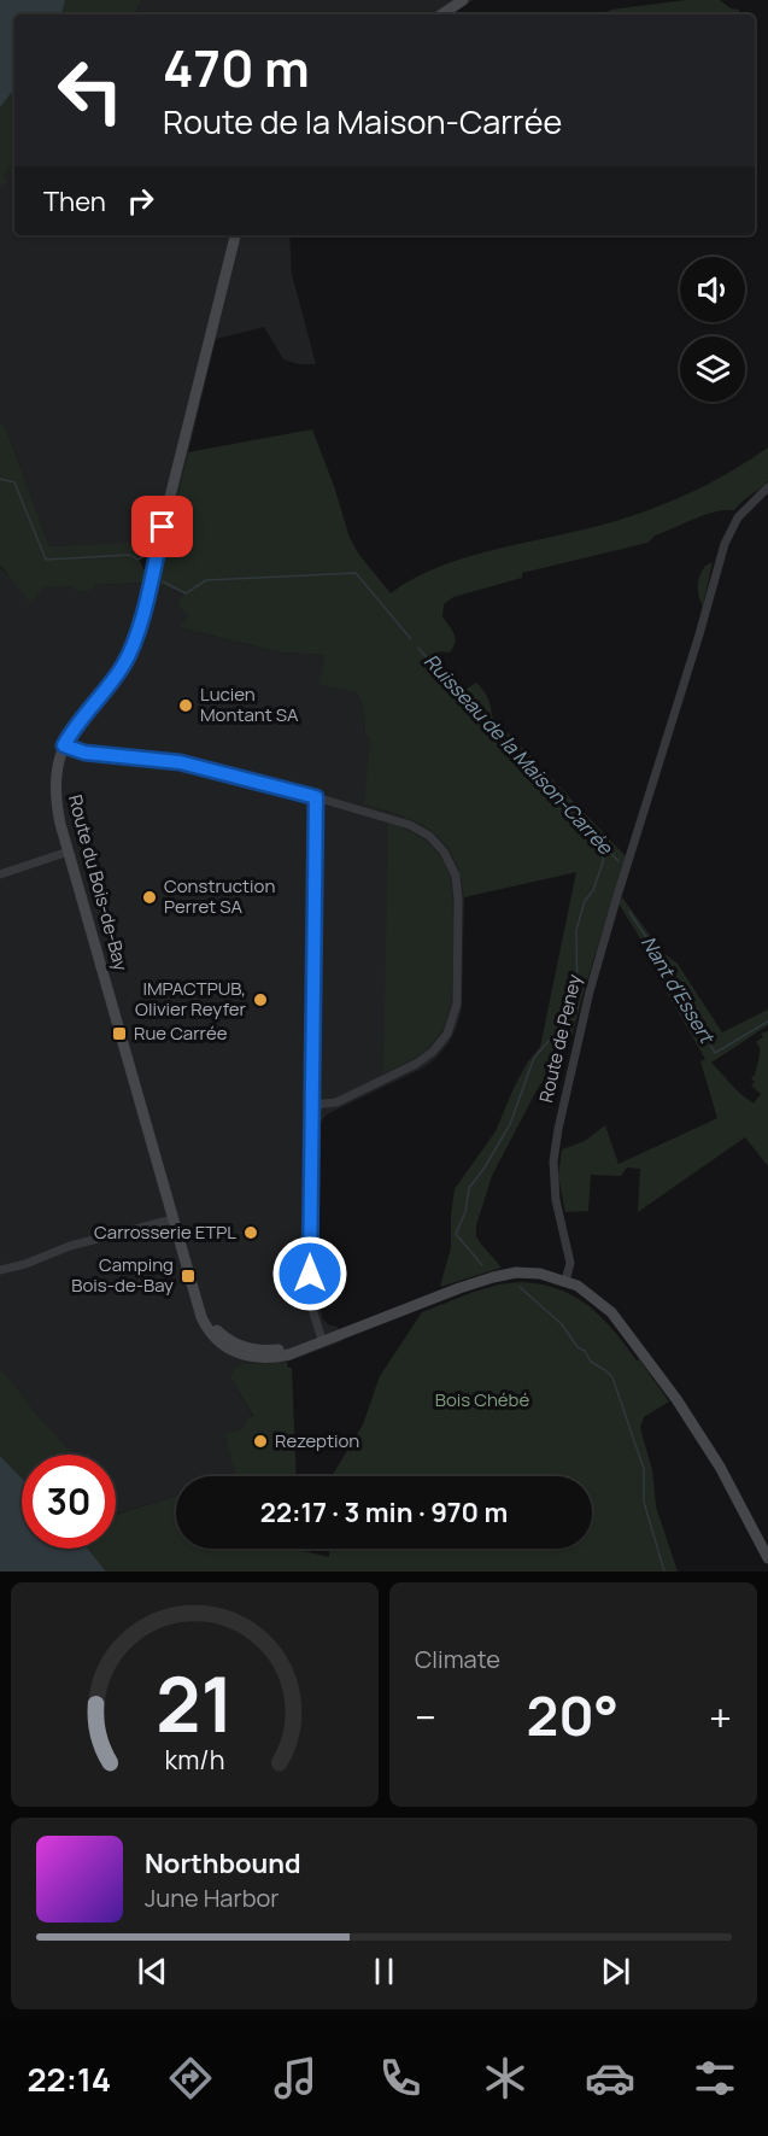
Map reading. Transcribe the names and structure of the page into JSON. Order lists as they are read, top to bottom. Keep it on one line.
{"streets":{"main road":["Route du Bois-de-Bay"],"street":["Route de Peney"]},"crossings":[["Route du Bois-de-Bay","Route de Peney"]],"water":["Ruisseau de la Maison-Carrée","Nant d'Essert"],"parks":["Bois Chébé"],"places":{"other":["Lucien Montant SA","Construction Perret SA","IMPACTPUB, Olivier Reyfer","Carrosserie ETPL","Rezeption"],"transit":["Rue Carrée","Camping Bois-de-Bay"]},"page":{"turn":["470 m","Route de la Maison-Carrée"],"then":"Then","limit":"30","trip":"22:17 · 3 min · 970 m","tile":"Climate","heat":["−","20°","+"],"song":["Northbound","June Harbor"],"tabs":"22:14","gauge":["21","km/h"]}}
